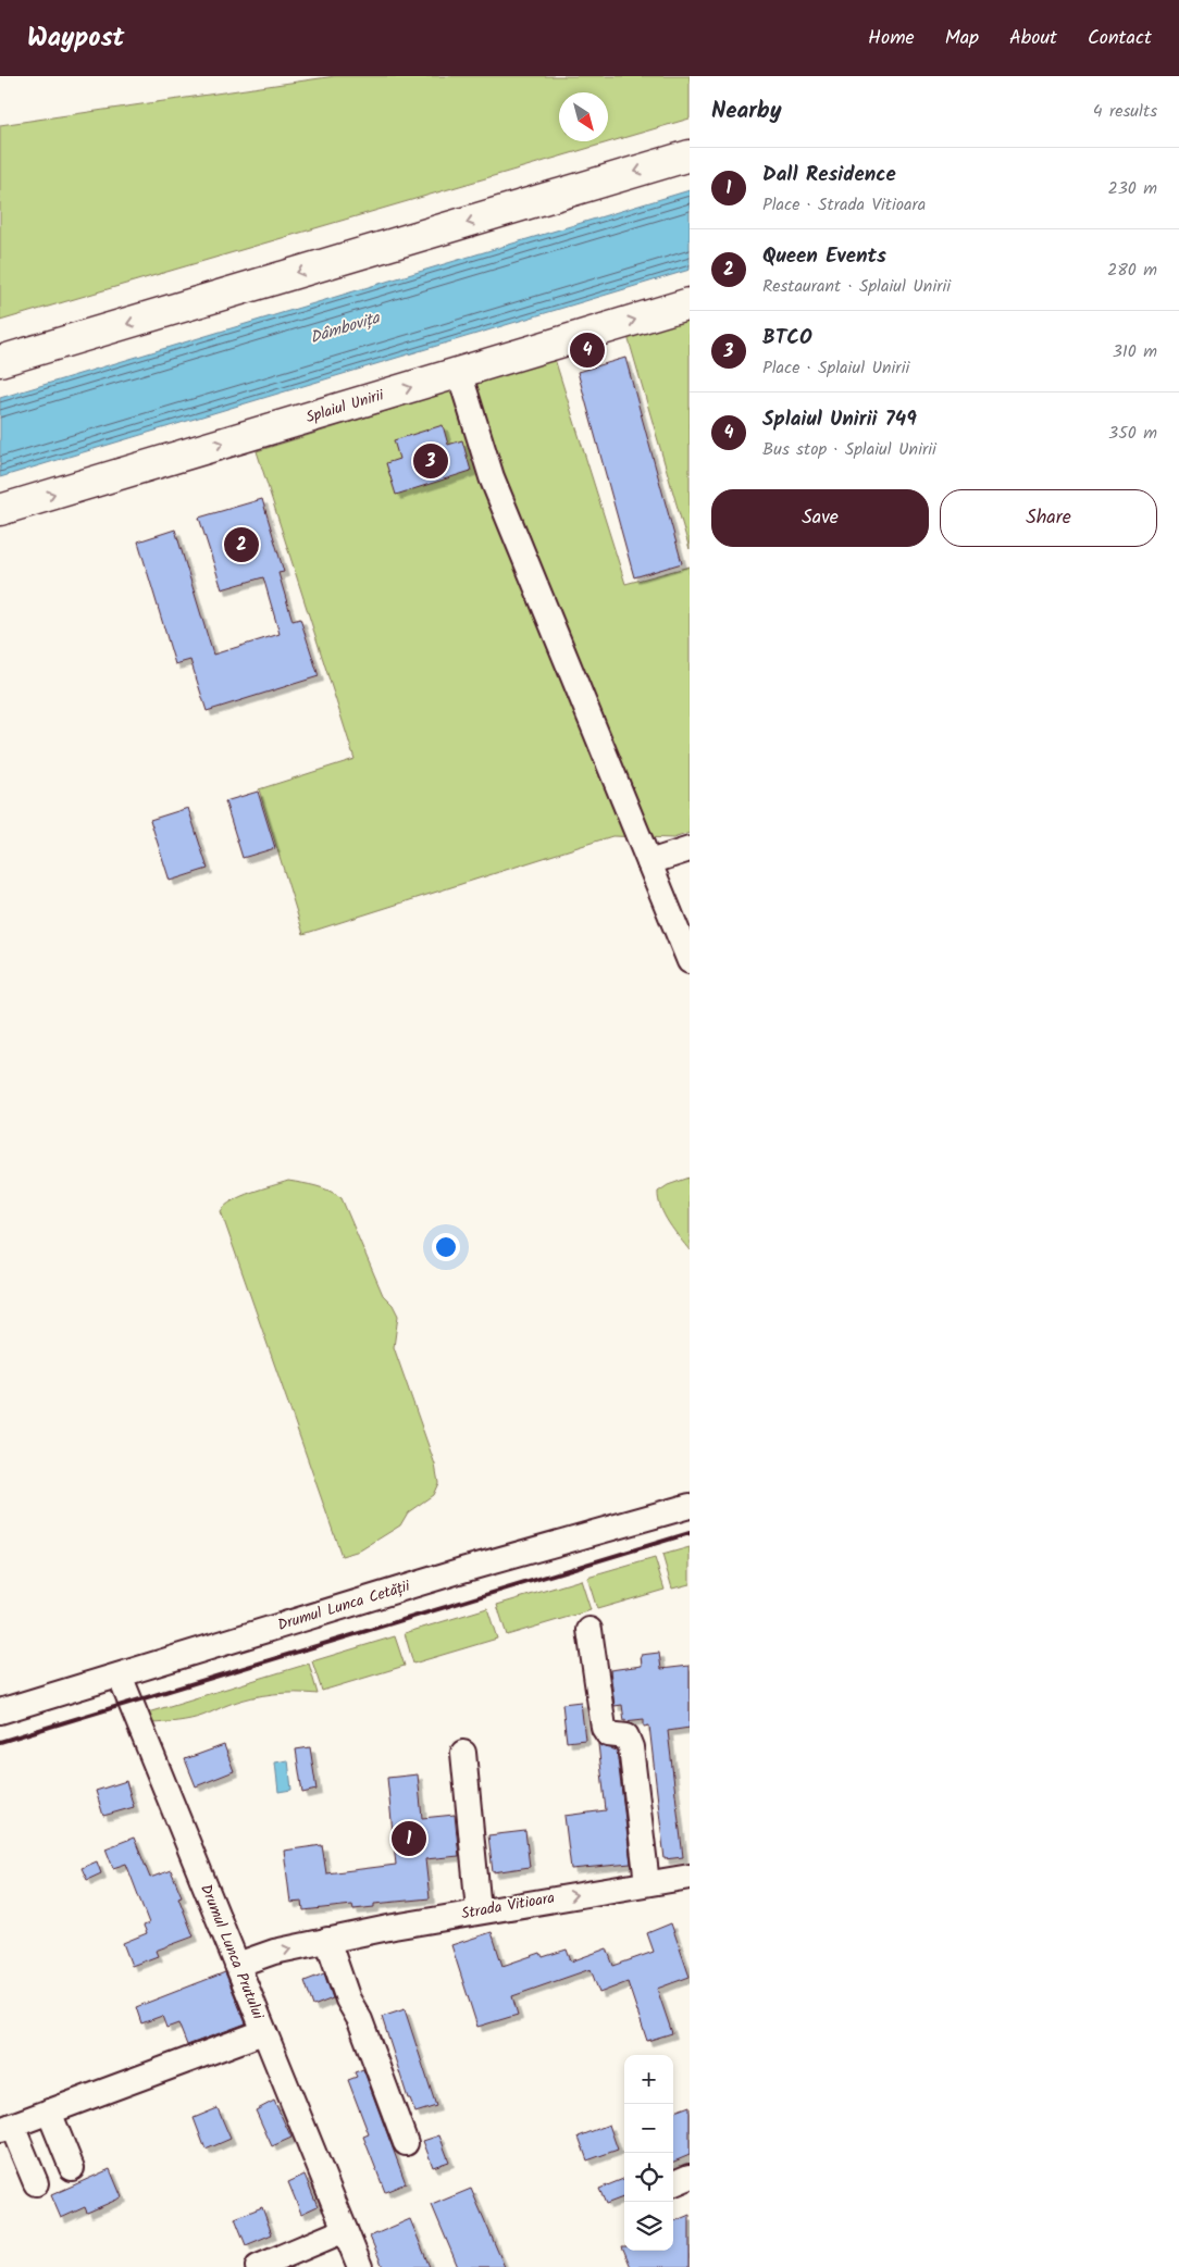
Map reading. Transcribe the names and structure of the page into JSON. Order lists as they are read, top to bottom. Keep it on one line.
{"streets":{"main road":["Splaiul Unirii"],"street":["Drumul Lunca Cetății","Strada Vitioara","Drumul Lunca Prutului"]},"crossings":[["Drumul Lunca Cetății","Drumul Lunca Prutului"],["Strada Vitioara","Drumul Lunca Prutului"]],"one_way":["Strada Vitioara"],"water":["Dâmbovița"],"north":"bottom right","page":{"header":"Waypost","nav":["Home","Map","About","Contact"],"heading":["Nearby","4 results"],"list":[{"mark":"1","name":"Dall Residence","note":"Place · Strada Vitioara","value":"230 m"},{"mark":"2","name":"Queen Events","note":"Restaurant · Splaiul Unirii","value":"280 m"},{"mark":"3","name":"BTCO","note":"Place · Splaiul Unirii","value":"310 m"},{"mark":"4","name":"Splaiul Unirii 749","note":"Bus stop · Splaiul Unirii","value":"350 m"}],"pins":["4","3","2","1"],"buttons":["Save","Share"],"map_buttons":["+","−"]}}
